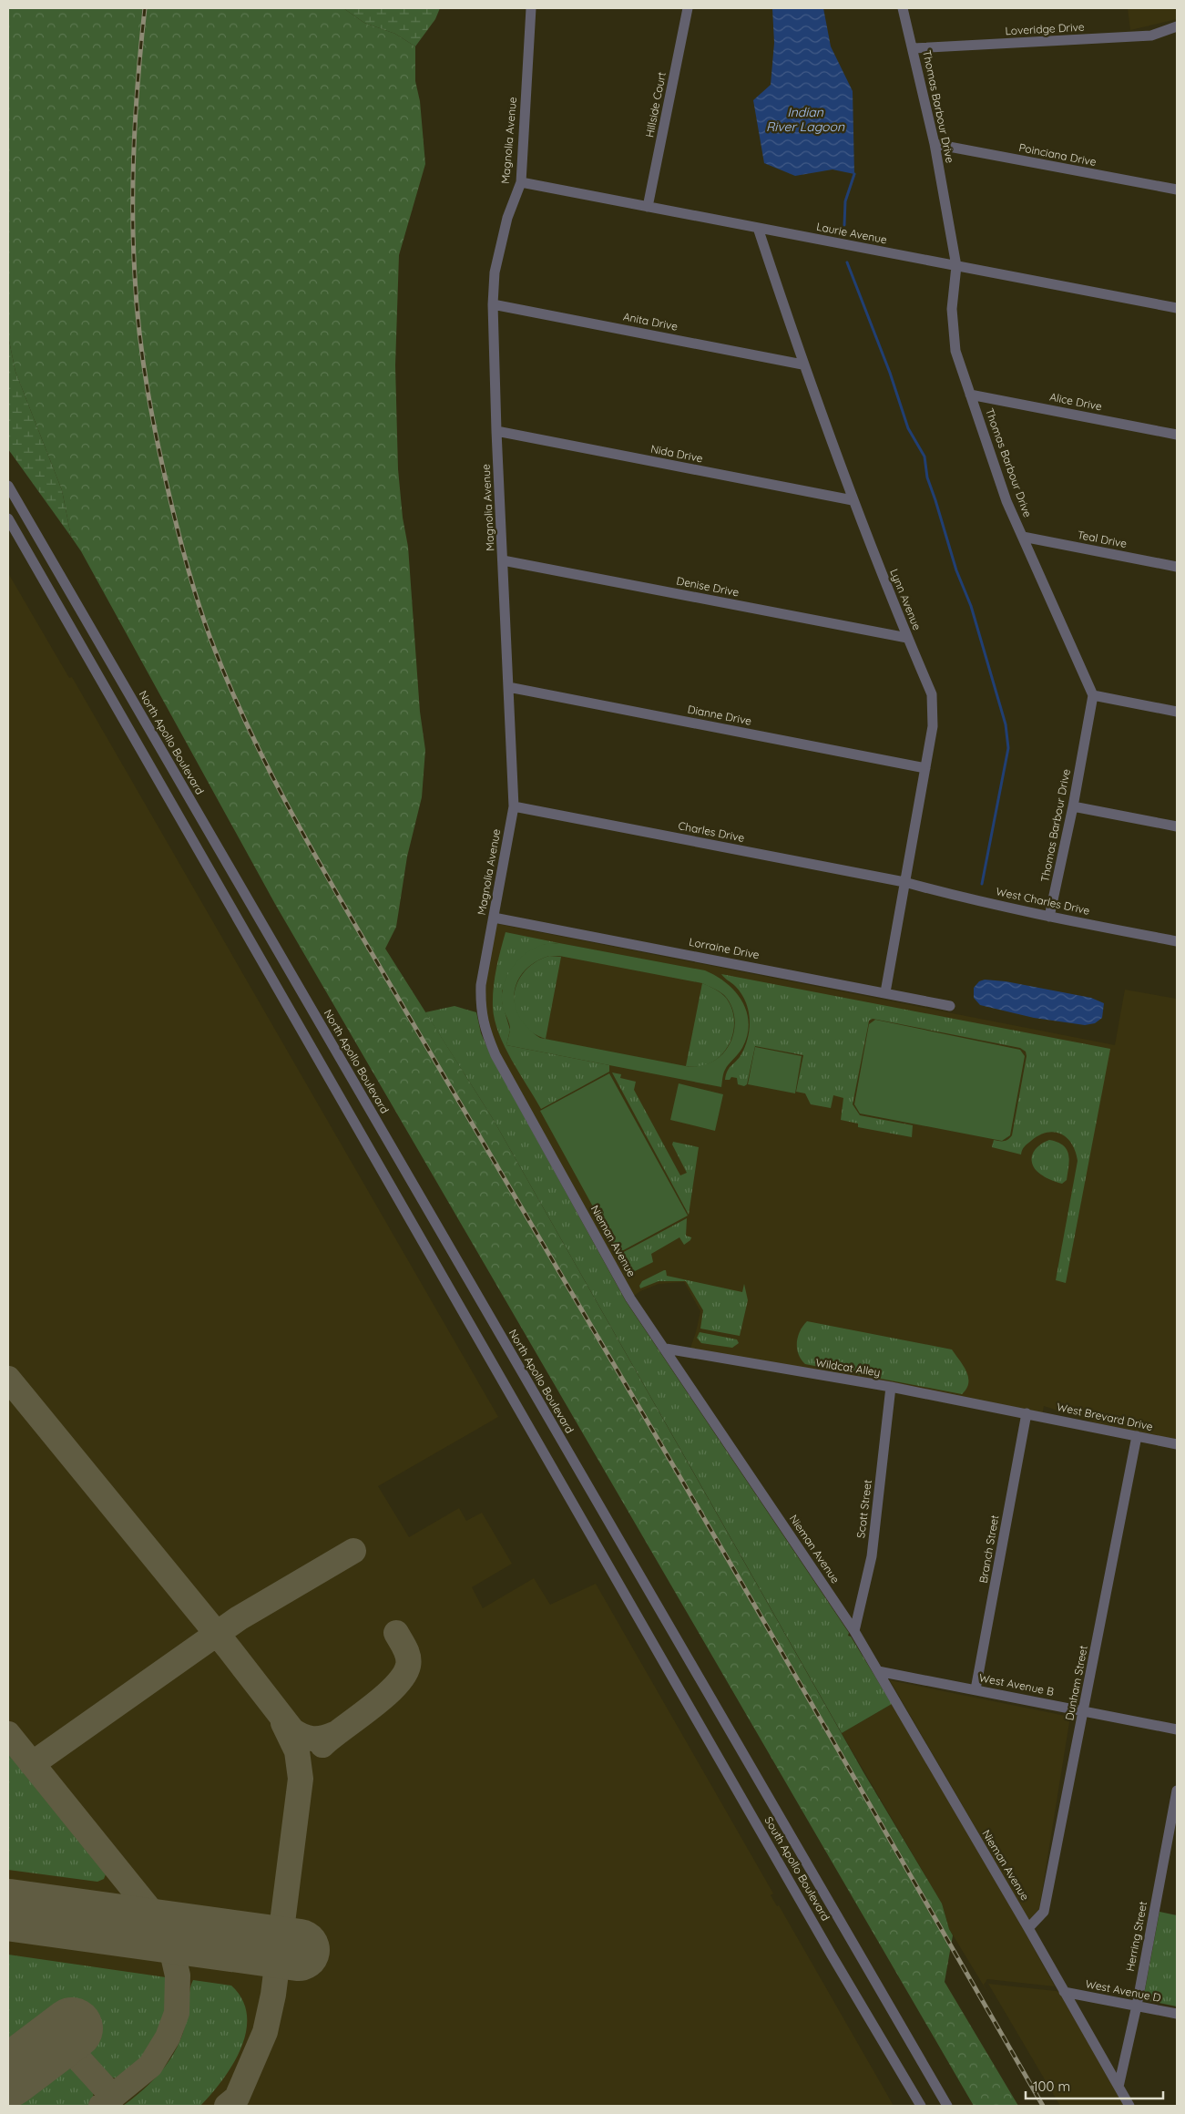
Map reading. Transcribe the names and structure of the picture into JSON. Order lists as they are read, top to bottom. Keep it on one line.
{"streets":{"street":["Loveridge Drive","Hillside Court","Thomas Barbour Drive","Magnolia Avenue","Poinciana Drive","Laurie Avenue","Anita Drive","Alice Drive","Nida Drive","Teal Drive","Denise Drive","Lynn Avenue","Dianne Drive","North Apollo Boulevard","Charles Drive","West Charles Drive","Lorraine Drive","Nieman Avenue","Wildcat Alley","West Brevard Drive","Scott Street","Branch Street","Dunham Street","West Avenue B","South Apollo Boulevard","Herring Street","West Avenue D"]},"crossings":[["Loveridge Drive","Thomas Barbour Drive"],["Hillside Court","Laurie Avenue"],["Thomas Barbour Drive","Poinciana Drive"],["Thomas Barbour Drive","Laurie Avenue"],["Thomas Barbour Drive","Alice Drive"],["Thomas Barbour Drive","Teal Drive"],["Thomas Barbour Drive","West Charles Drive"],["Magnolia Avenue","Laurie Avenue"],["Magnolia Avenue","Anita Drive"],["Magnolia Avenue","Nida Drive"],["Magnolia Avenue","Denise Drive"],["Magnolia Avenue","Dianne Drive"],["Magnolia Avenue","Charles Drive"],["Magnolia Avenue","Lorraine Drive"],["Magnolia Avenue","Nieman Avenue"],["Laurie Avenue","Lynn Avenue"],["Anita Drive","Lynn Avenue"],["Nida Drive","Lynn Avenue"],["Denise Drive","Lynn Avenue"],["Lynn Avenue","Dianne Drive"],["Lynn Avenue","Charles Drive"],["Lynn Avenue","West Charles Drive"],["Lynn Avenue","Lorraine Drive"],["North Apollo Boulevard","South Apollo Boulevard"],["Charles Drive","West Charles Drive"],["Nieman Avenue","Wildcat Alley"],["Nieman Avenue","Scott Street"],["Nieman Avenue","Dunham Street"],["Nieman Avenue","West Avenue B"],["Nieman Avenue","Herring Street"],["Nieman Avenue","West Avenue D"],["Wildcat Alley","West Brevard Drive"],["Wildcat Alley","Scott Street"],["Wildcat Alley","Branch Street"],["West Brevard Drive","Branch Street"],["West Brevard Drive","Dunham Street"],["Branch Street","West Avenue B"],["Dunham Street","West Avenue B"],["Herring Street","West Avenue D"]],"water":["Indian River Lagoon"],"scale_bar":"100 m"}
